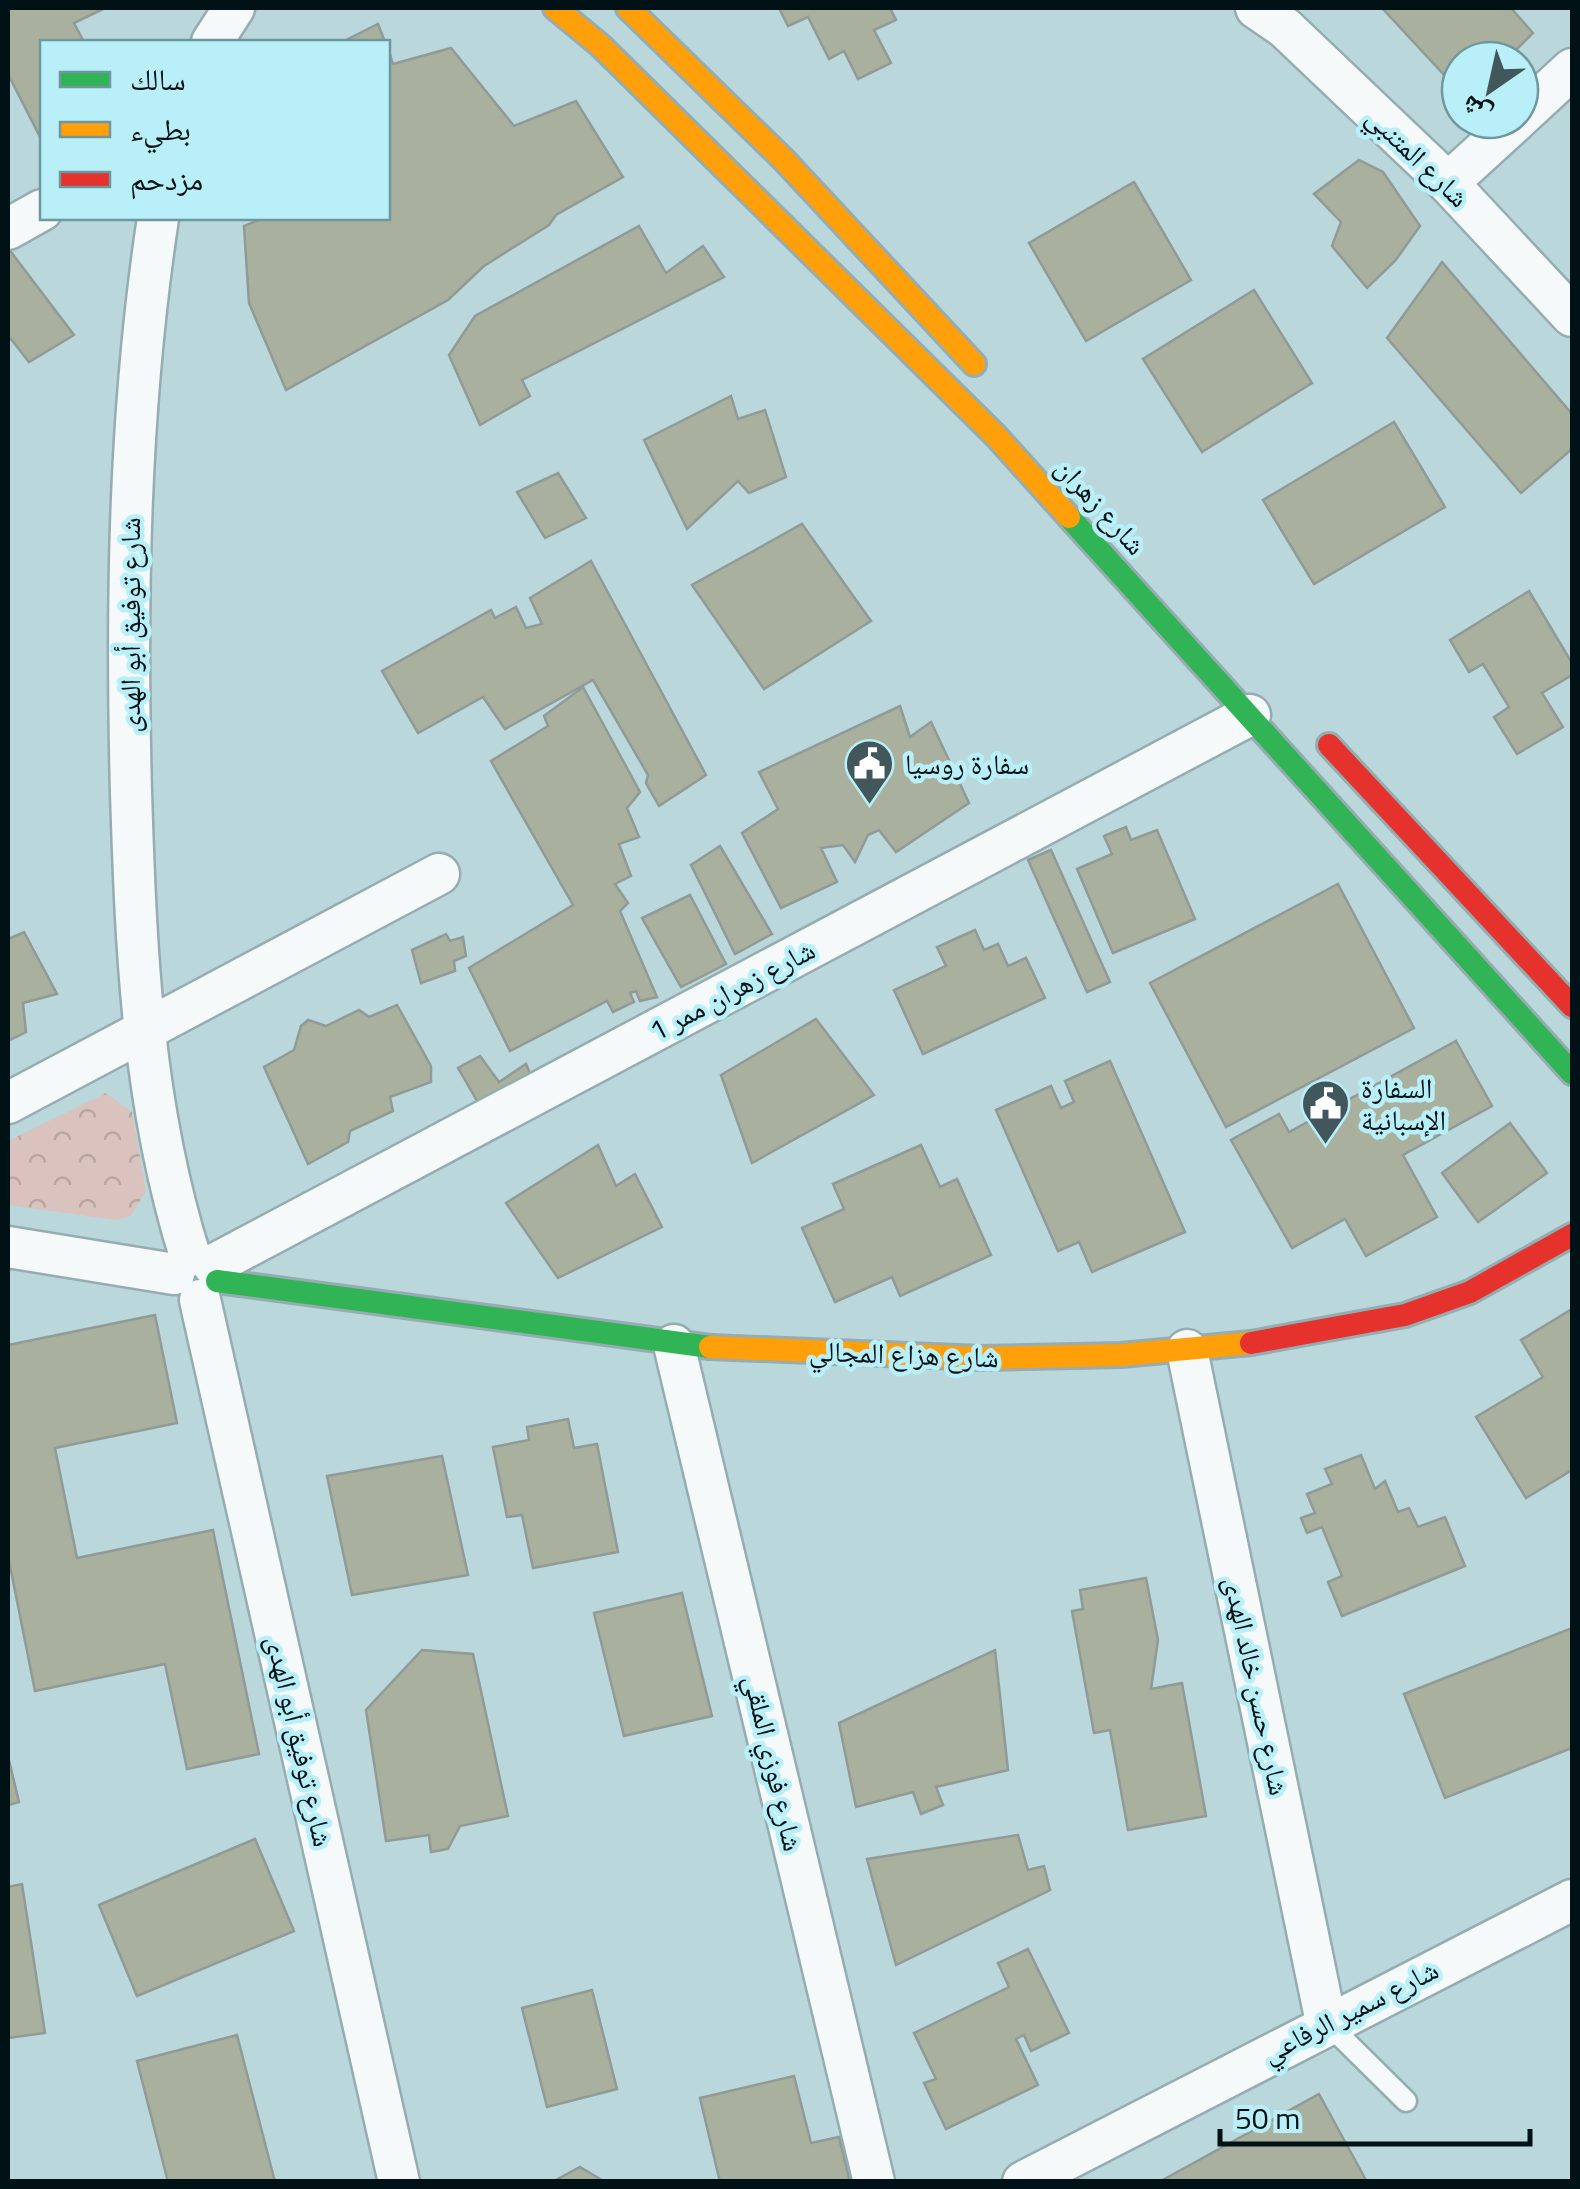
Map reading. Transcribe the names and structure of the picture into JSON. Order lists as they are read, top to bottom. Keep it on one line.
{"streets":{"main road":["شارع زهران","شارع هزاع المجالي"],"street":["شارع المتنبي","شارع توفيق أبو الهدى","شارع زهران ممر 1","شارع حسن خالد الهدى","شارع فوزي الملقي","شارع سمير الرفاعي"]},"crossings":[["شارع زهران","شارع زهران ممر 1"],["شارع توفيق أبو الهدى","شارع زهران ممر 1"],["شارع توفيق أبو الهدى","شارع هزاع المجالي"],["شارع زهران ممر 1","شارع هزاع المجالي"],["شارع هزاع المجالي","شارع حسن خالد الهدى"],["شارع هزاع المجالي","شارع فوزي الملقي"],["شارع حسن خالد الهدى","شارع سمير الرفاعي"]],"places":{"public building":["سفارة روسيا","السفارة الإسبانية"]},"legend":["سالك","بطيء","مزدحم"],"scale_bar":"50 m","north":"bottom left"}
